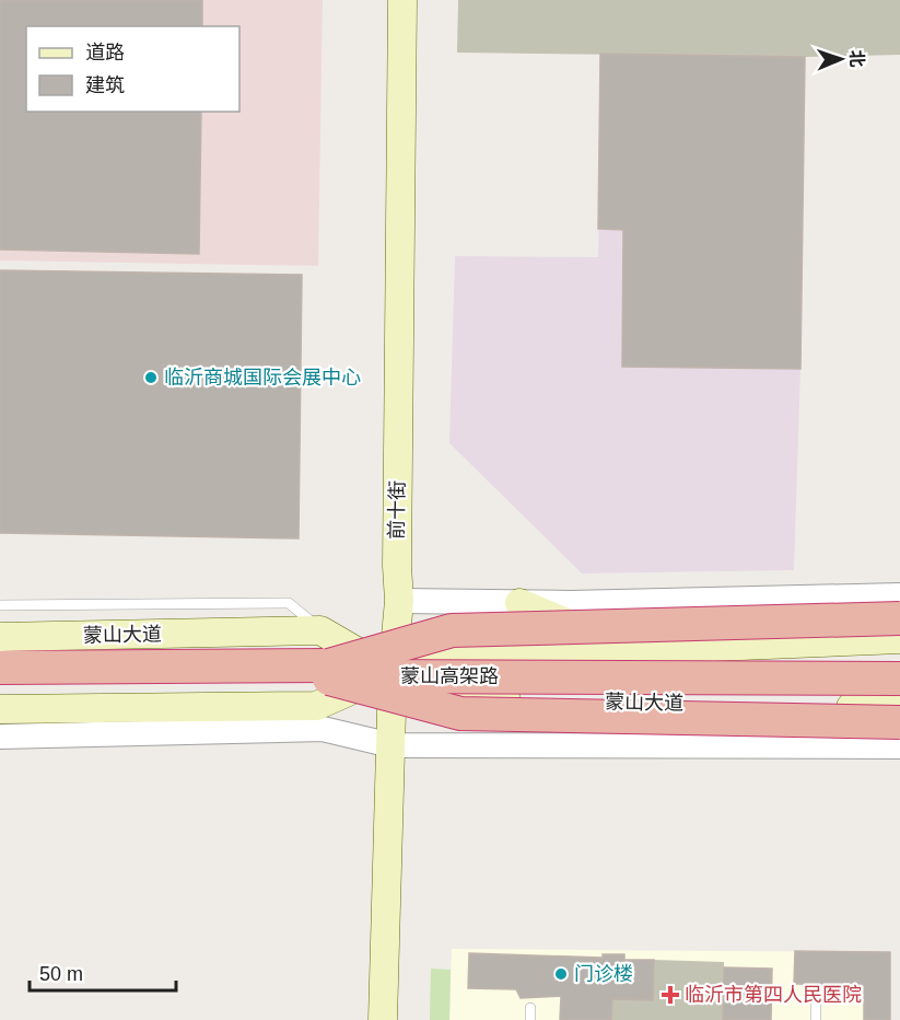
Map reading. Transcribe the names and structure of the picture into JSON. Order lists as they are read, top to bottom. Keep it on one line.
{"streets":{"highway":["蒙山高架路"],"main road":["前十街","蒙山大道"]},"crossings":[["前十街","蒙山大道"]],"places":{"other":["临沂商城国际会展中心","门诊楼"],"health":["临沂市第四人民医院"]},"legend":["道路","建筑"],"scale_bar":"50 m","north":"right"}
